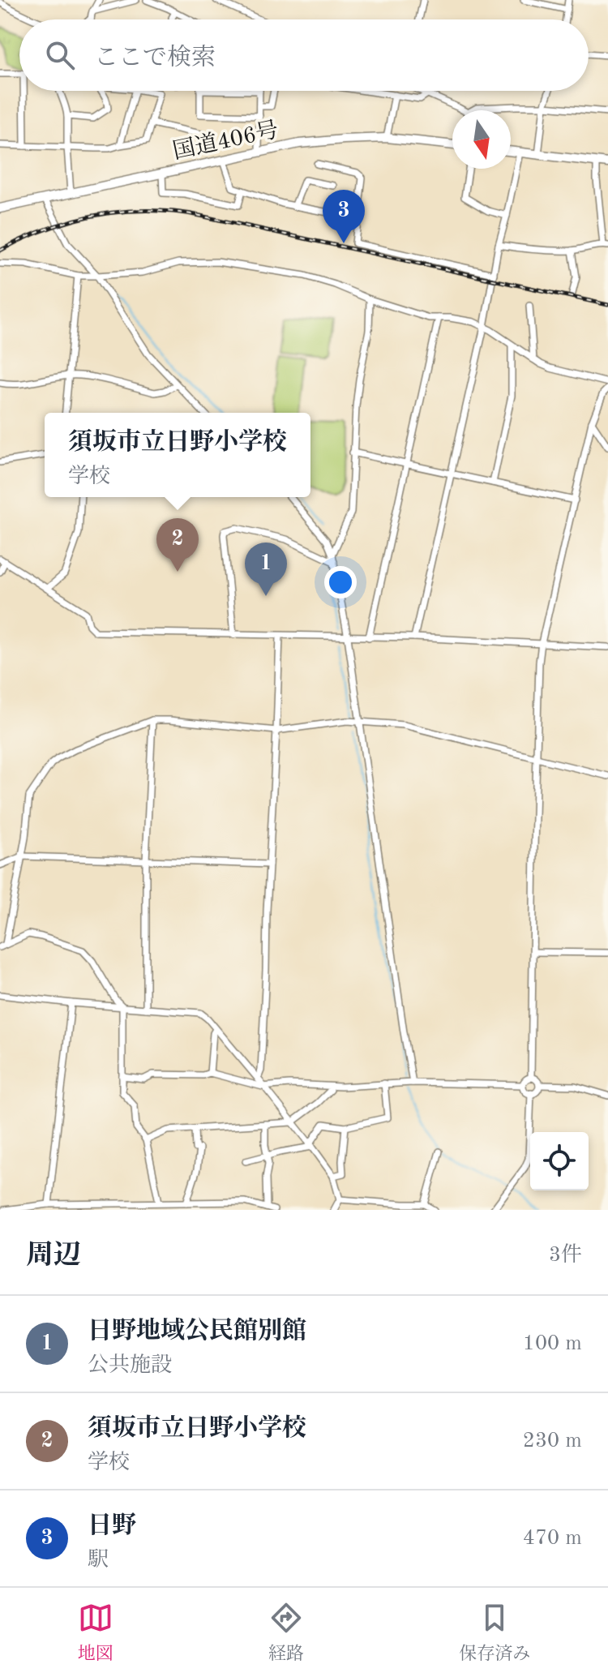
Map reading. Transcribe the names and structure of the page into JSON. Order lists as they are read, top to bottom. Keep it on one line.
{"streets":{"highway":["国道406号"]},"north":"bottom","page":{"search":"ここで検索","pins":["3","2","1"],"popup":["須坂市立日野小学校","学校"],"heading":["周辺","3件"],"list":[{"mark":"1","name":"日野地域公民館別館","note":"公共施設","value":"100 m"},{"mark":"2","name":"須坂市立日野小学校","note":"学校","value":"230 m"},{"mark":"3","name":"日野","note":"駅","value":"470 m"}],"nav":["地図","経路","保存済み"]}}
